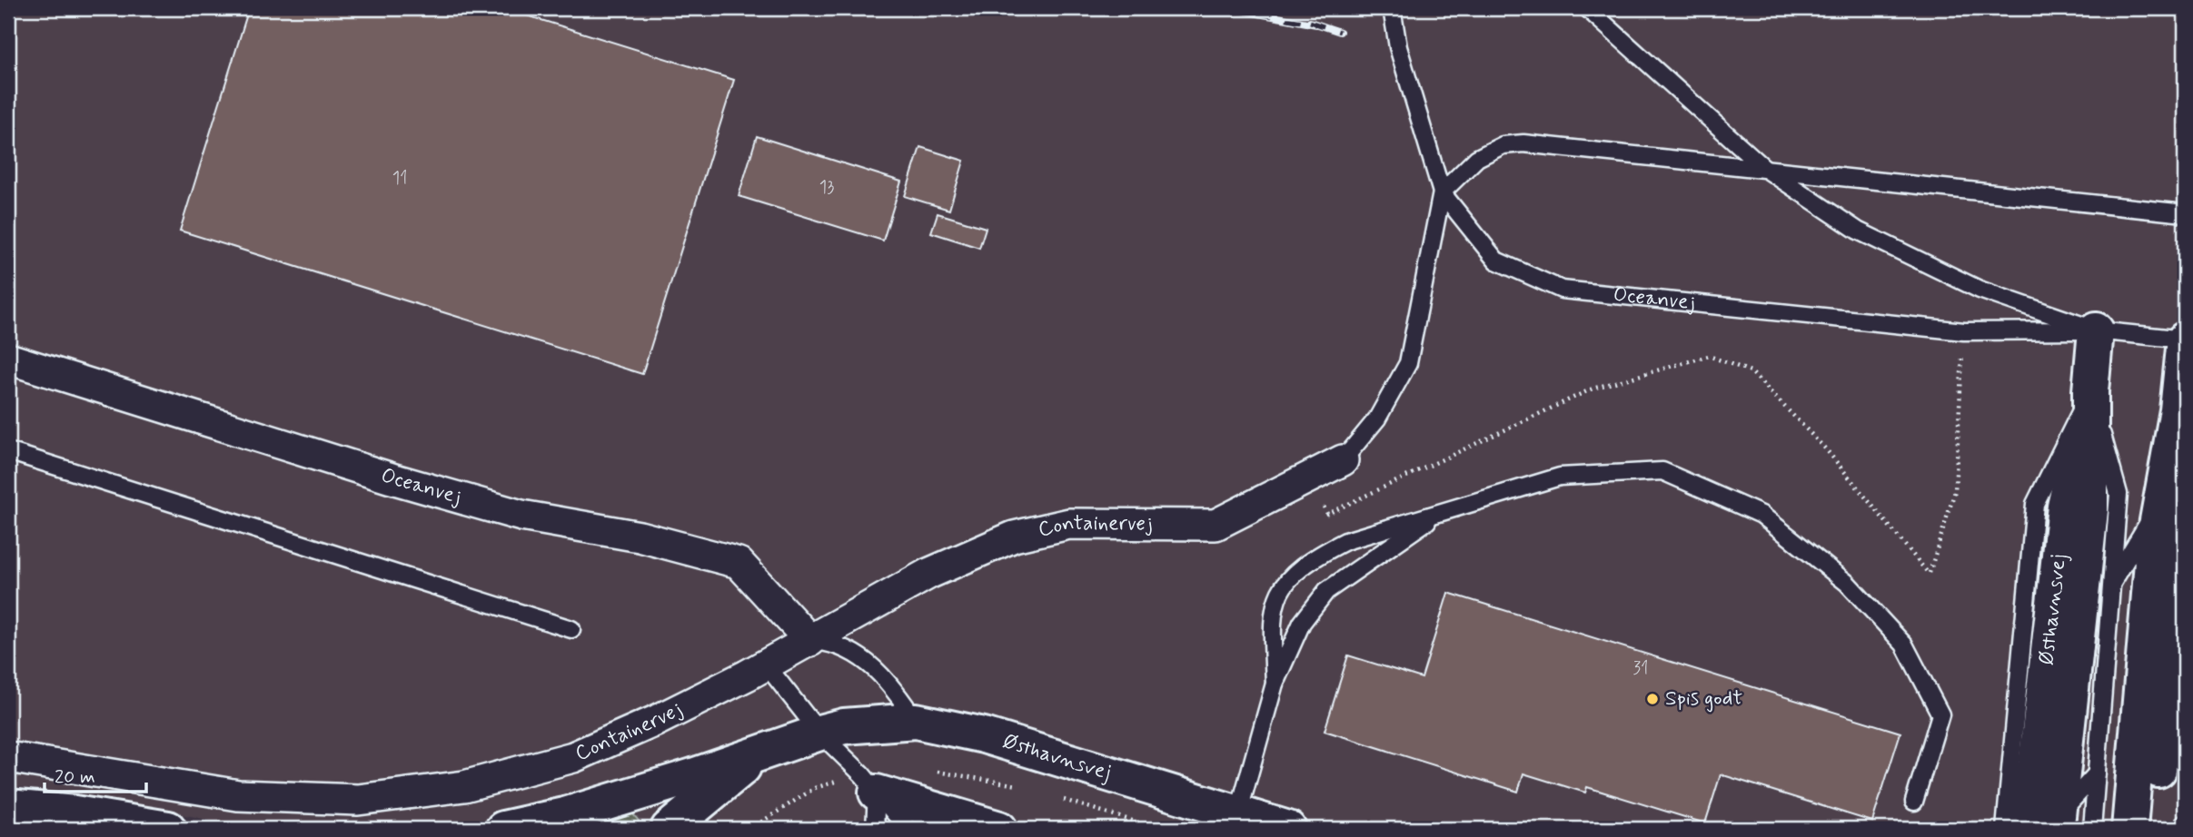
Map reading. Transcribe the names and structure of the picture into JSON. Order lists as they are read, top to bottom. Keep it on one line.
{"streets":{"street":["Oceanvej","Containervej","Østhavnsvej"]},"crossings":[["Oceanvej","Containervej"],["Oceanvej","Østhavnsvej"]],"places":["Spis godt"],"house_numbers":["11","13","31"],"scale_bar":"20 m"}
